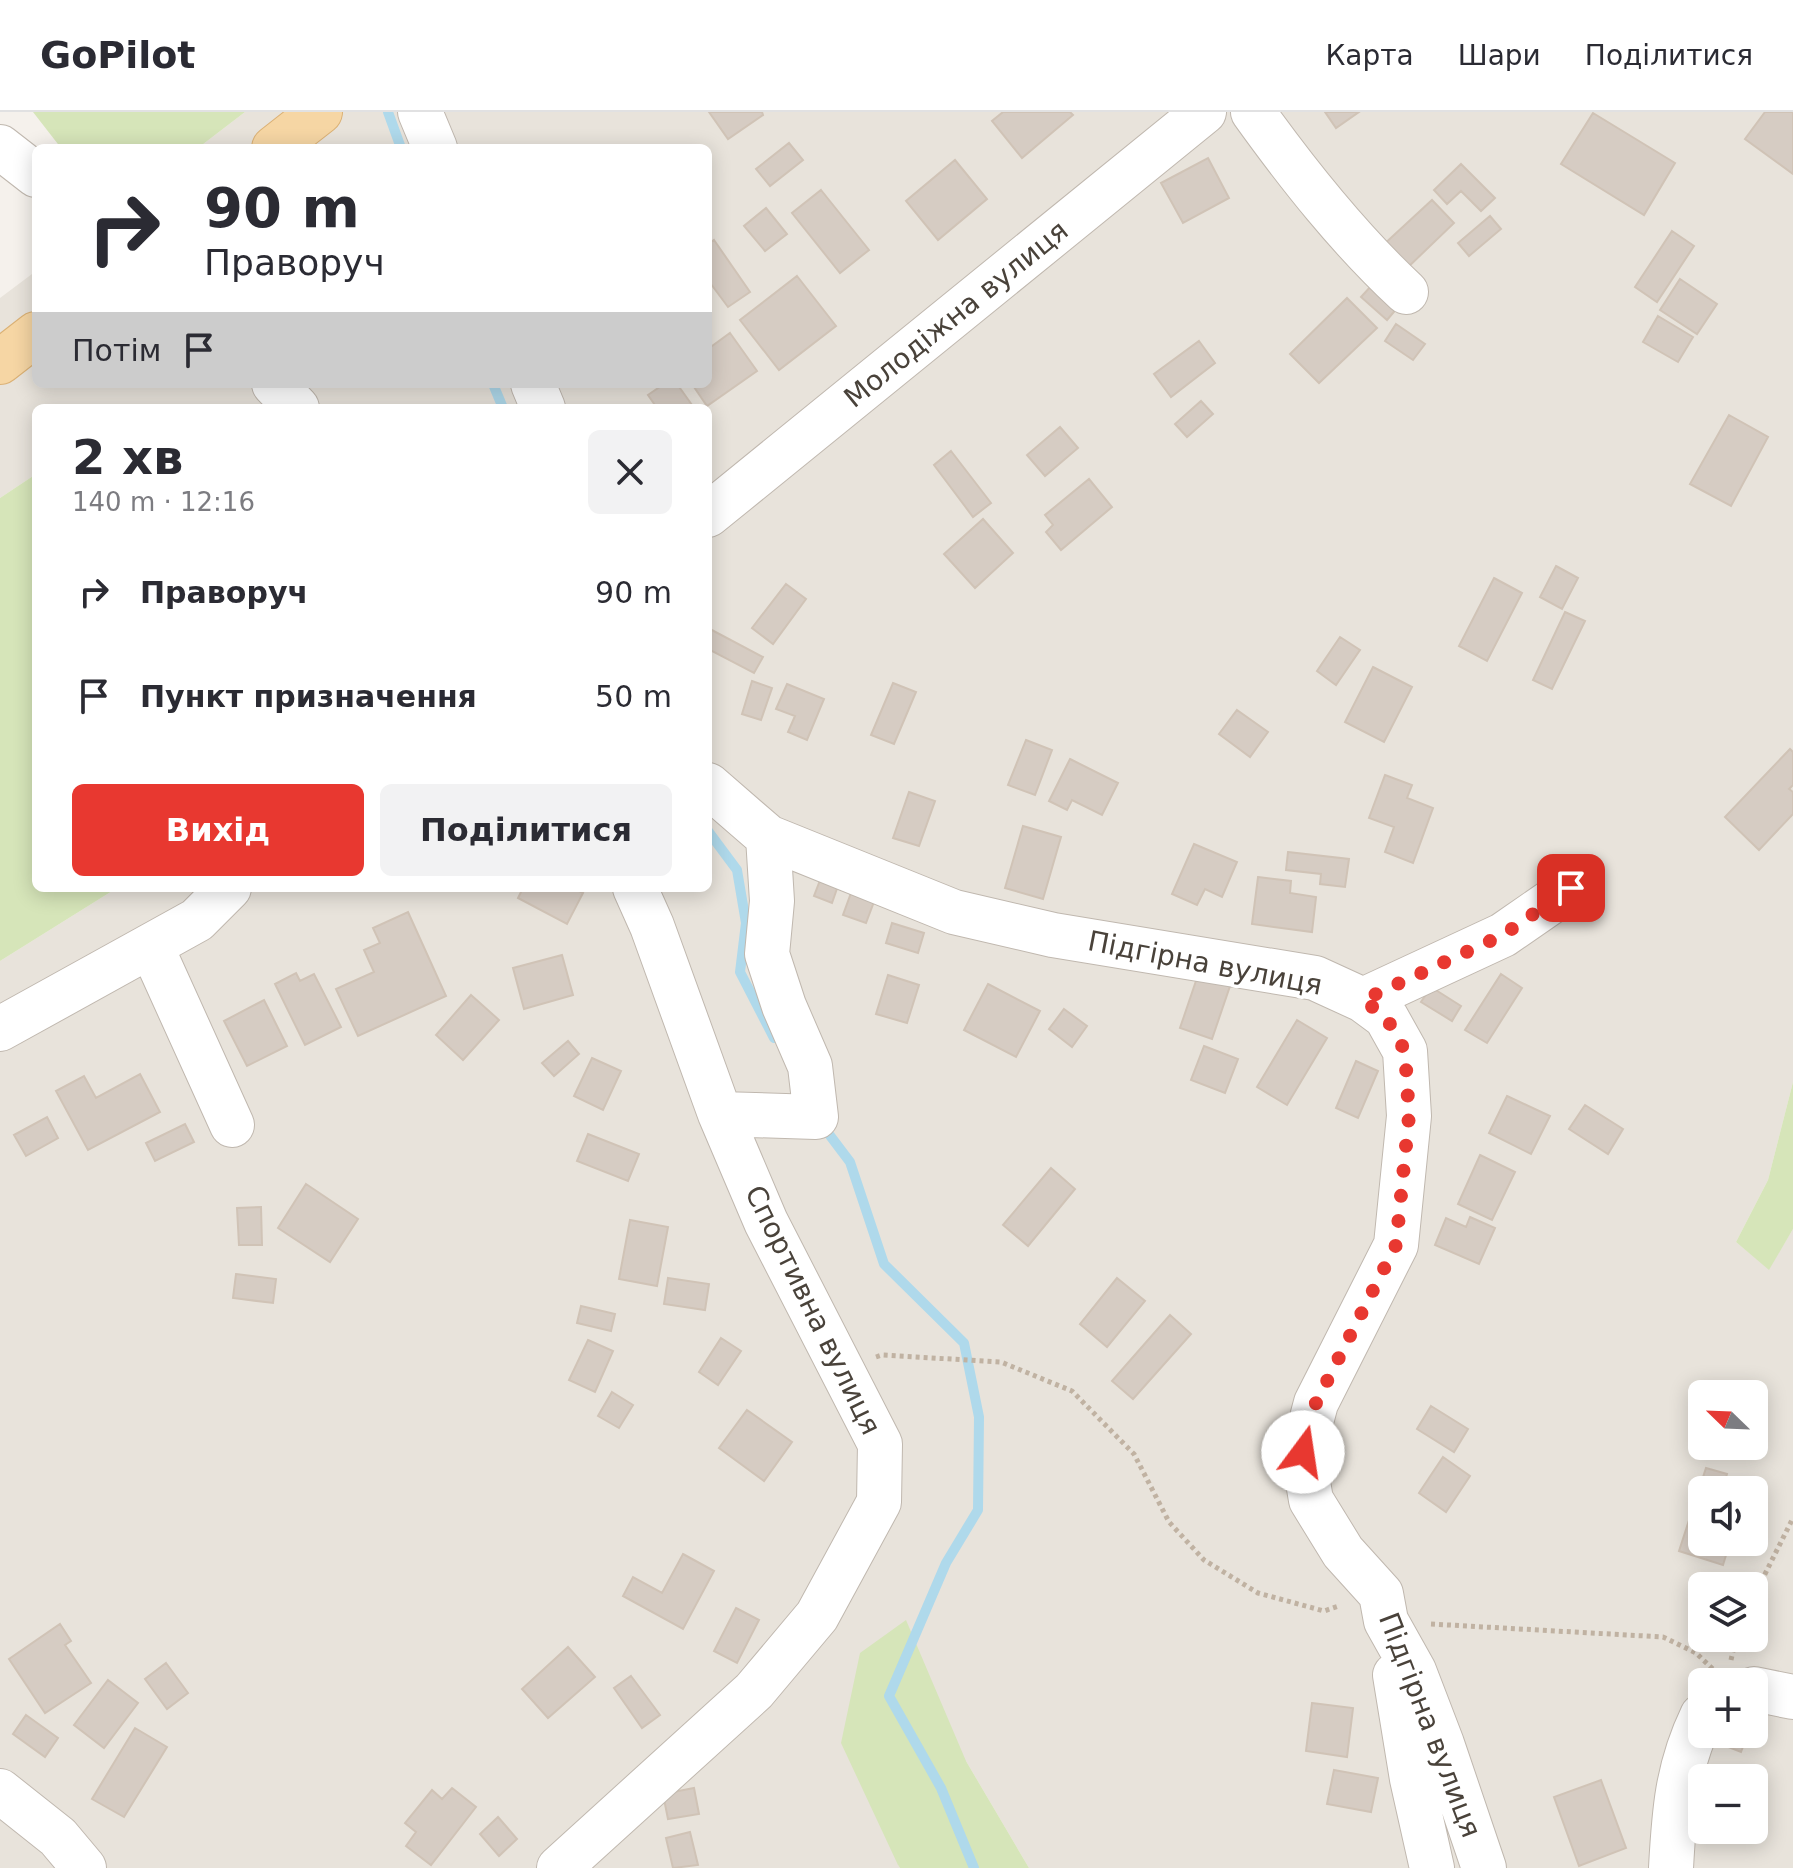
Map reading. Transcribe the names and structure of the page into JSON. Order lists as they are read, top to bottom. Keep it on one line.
{"streets":{"street":["Молодіжна вулиця","Підгірна вулиця","Спортивна вулиця"]},"north":"top left","page":{"header":"GoPilot","nav":["Карта","Шари","Поділитися"],"turn":["90 m","Праворуч"],"then":"Потім","heading":["2 хв","140 m · 12:16"],"list":[{"name":"Праворуч","value":"90 m"},{"name":"Пункт призначення","value":"50 m"}],"buttons":["Вихід","Поділитися"],"map_buttons":["+","−"]}}
